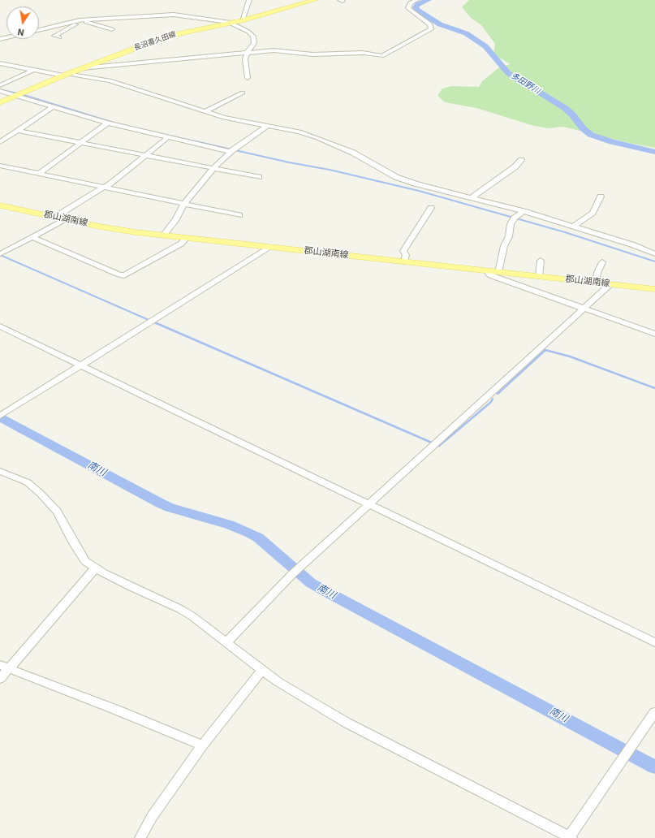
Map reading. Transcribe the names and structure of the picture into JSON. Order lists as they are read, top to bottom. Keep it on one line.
{"streets":{"main road":["長沼喜久田線","郡山湖南線"]},"water":["多田野川","南川"],"north":"bottom"}
